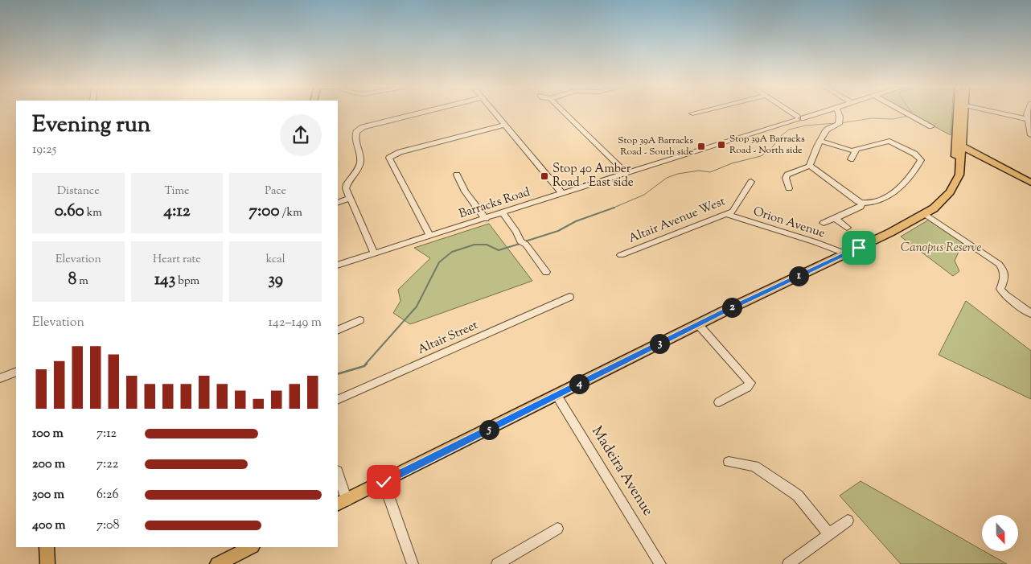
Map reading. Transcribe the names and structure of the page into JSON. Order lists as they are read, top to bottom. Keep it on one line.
{"streets":{"street":["Barracks Road","Altair Avenue West","Orion Avenue","Altair Street","Madeira Avenue"]},"crossings":[["Altair Avenue West","Orion Avenue"]],"parks":["Canopus Reserve"],"places":{"transit":["Stop 39A Barracks Road - North side","Stop 39A Barracks Road - South side","Stop 40 Amber Road - East side"]},"north":"bottom","page":{"heading":["Evening run","19:25"],"stats":[["Distance","0.60 km"],["Time","4:12"],["Pace","7:00 /km"],["Elevation","8 m"],["Heart rate","143 bpm"],["kcal","39"]],"pins":["1","2","3","4","5"],"chart":["Elevation","142–149 m"],"list":[{"name":"100 m","note":"7:12"},{"name":"200 m","note":"7:22"},{"name":"300 m","note":"6:26"},{"name":"400 m","note":"7:08"}]}}
